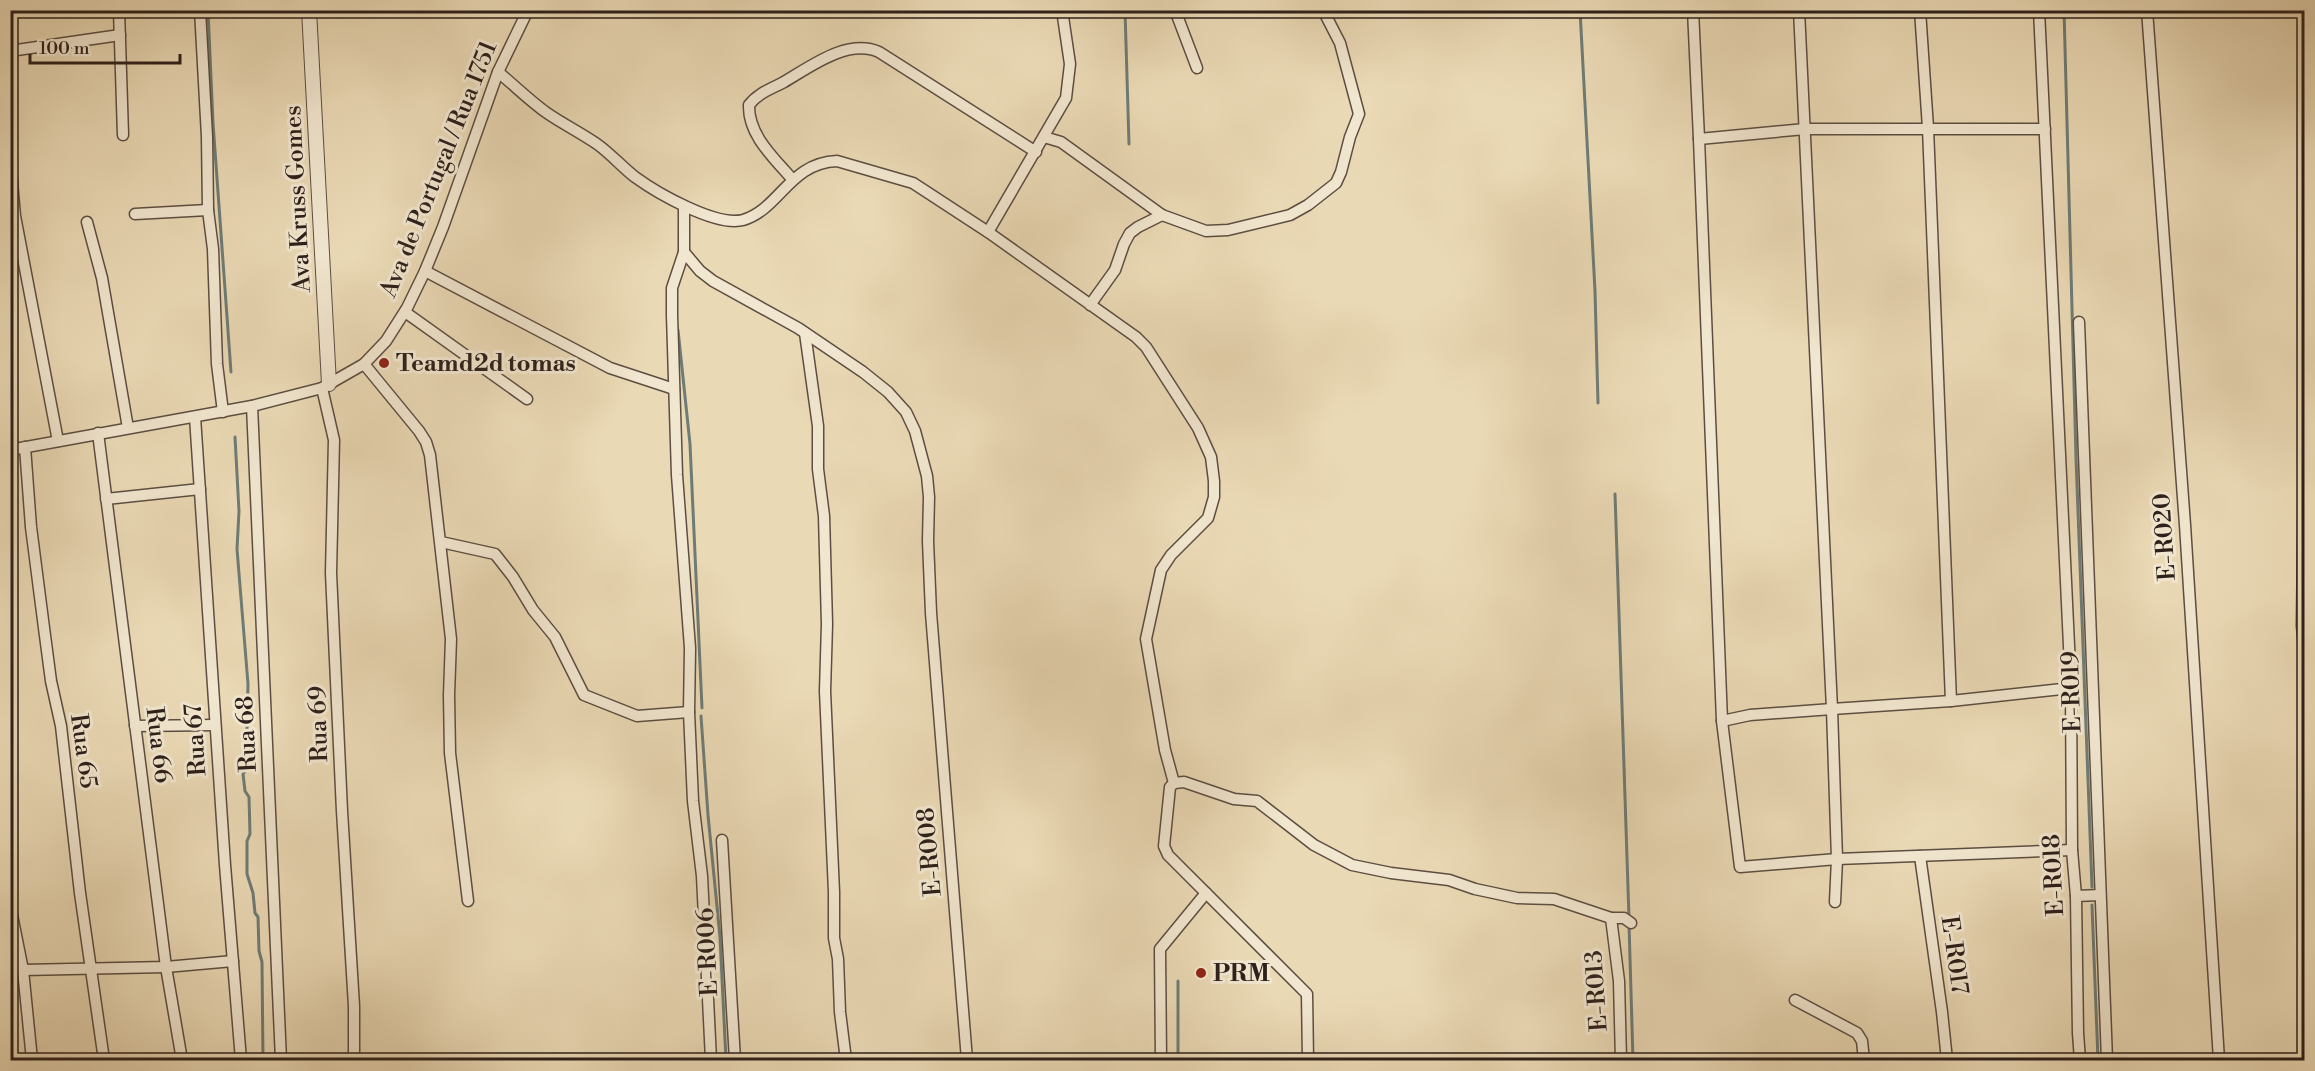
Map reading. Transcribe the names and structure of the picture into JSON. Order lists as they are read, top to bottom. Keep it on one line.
{"streets":{"street":["Ava de Portugal / Rua 1751","Ava Kruss Gomes","E-R020","E-R019","Rua 69","Rua 68","Rua 67","Rua 66","Rua 65","E-R008","E-R018","E-R006","E-R017","E-R013"]},"crossings":[["Ava de Portugal / Rua 1751","Ava Kruss Gomes"],["Ava de Portugal / Rua 1751","Rua 69"],["Ava de Portugal / Rua 1751","Rua 68"],["Ava de Portugal / Rua 1751","Rua 67"],["Ava de Portugal / Rua 1751","Rua 66"],["Ava de Portugal / Rua 1751","Rua 65"],["Ava Kruss Gomes","Rua 69"]],"places":["Teamd2d tomas","PRM"],"scale_bar":"100 m"}
